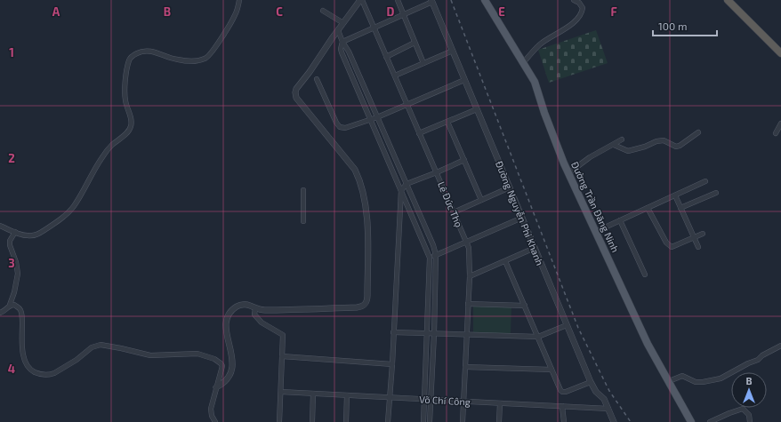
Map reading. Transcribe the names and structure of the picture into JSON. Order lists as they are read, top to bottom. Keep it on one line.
{"streets":{"main road":["Đường Trần Đăng Ninh"],"street":["Lê Đức Thọ","Đường Nguyễn Phi Khanh","Võ Chí Công"]},"crossings":[["Lê Đức Thọ","Võ Chí Công"],["Đường Nguyễn Phi Khanh","Võ Chí Công"]],"scale_bar":"100 m","north":"top","grid":{"columns":["A","B","C","D","E","F"],"rows":["1","2","3","4"]}}
